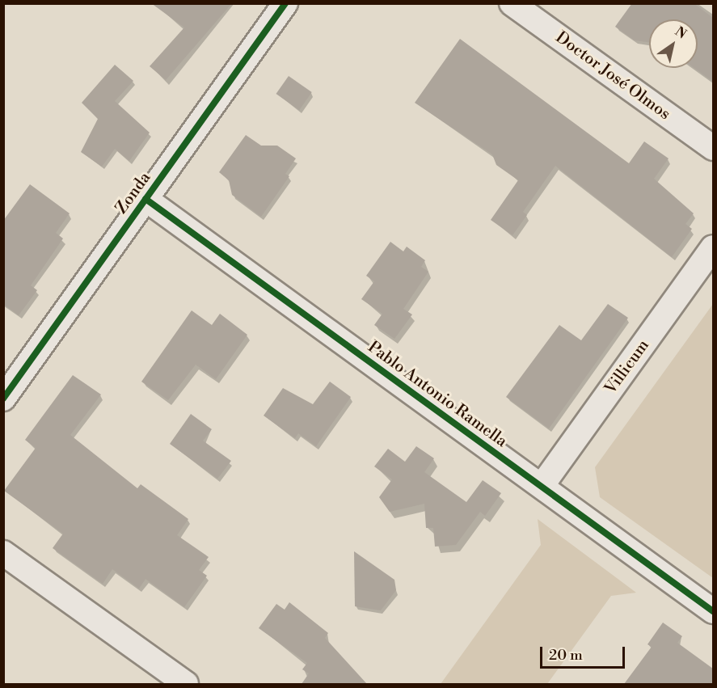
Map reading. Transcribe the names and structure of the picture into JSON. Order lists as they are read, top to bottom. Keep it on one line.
{"streets":{"street":["Doctor José Olmos","Zonda","Villicum","Pablo Antonio Ramella"]},"crossings":[["Zonda","Pablo Antonio Ramella"],["Villicum","Pablo Antonio Ramella"]],"scale_bar":"20 m","north":"top right"}
